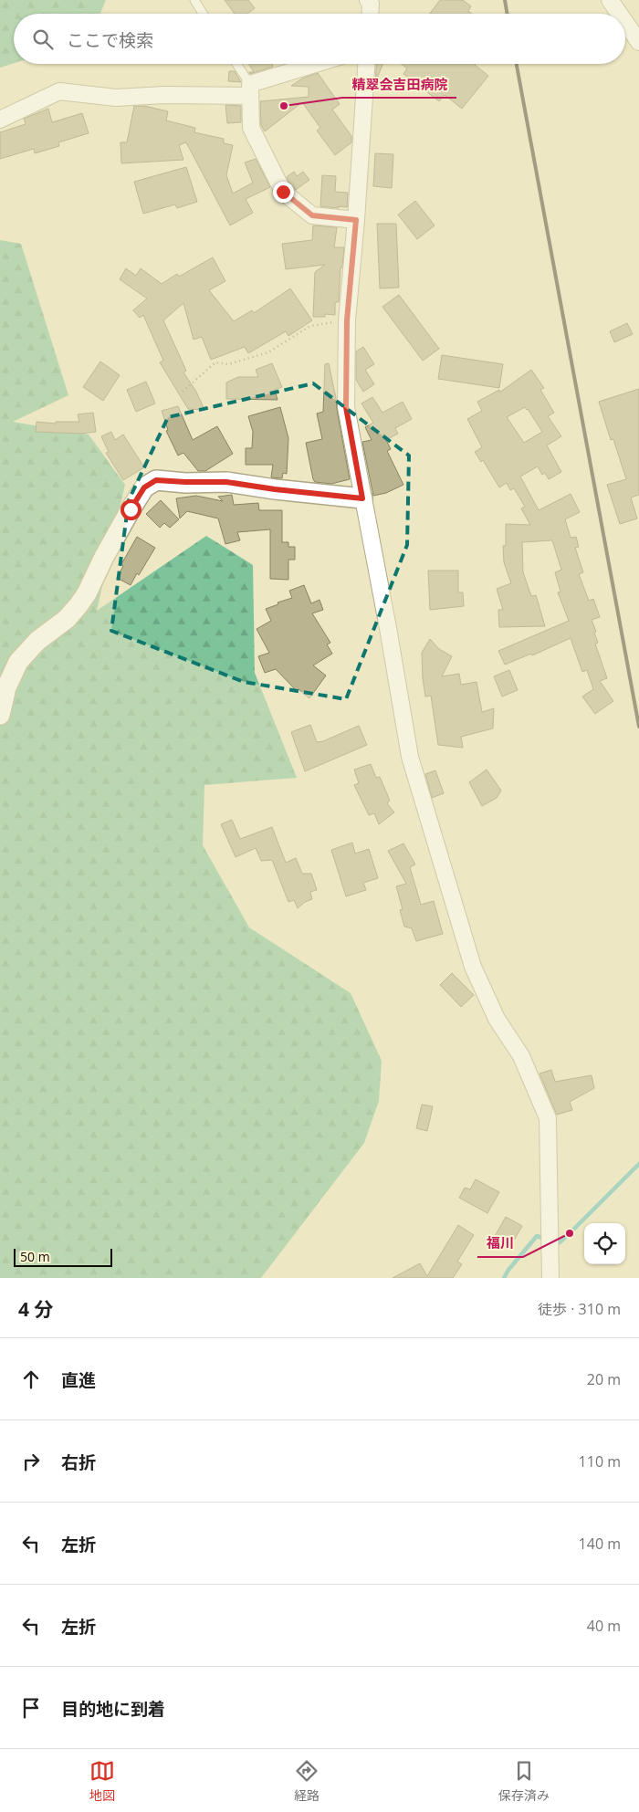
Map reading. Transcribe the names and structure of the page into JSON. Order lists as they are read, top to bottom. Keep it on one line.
{"places":["精翠会吉田病院","福川"],"scale_bar":"50 m","page":{"search":"ここで検索","scale":"50 m","heading":["4 分","徒歩 · 310 m"],"list":[["直進","20 m"],["右折","110 m"],["左折","140 m"],["左折","40 m"],"目的地に到着"],"nav":["地図","経路","保存済み"]}}
